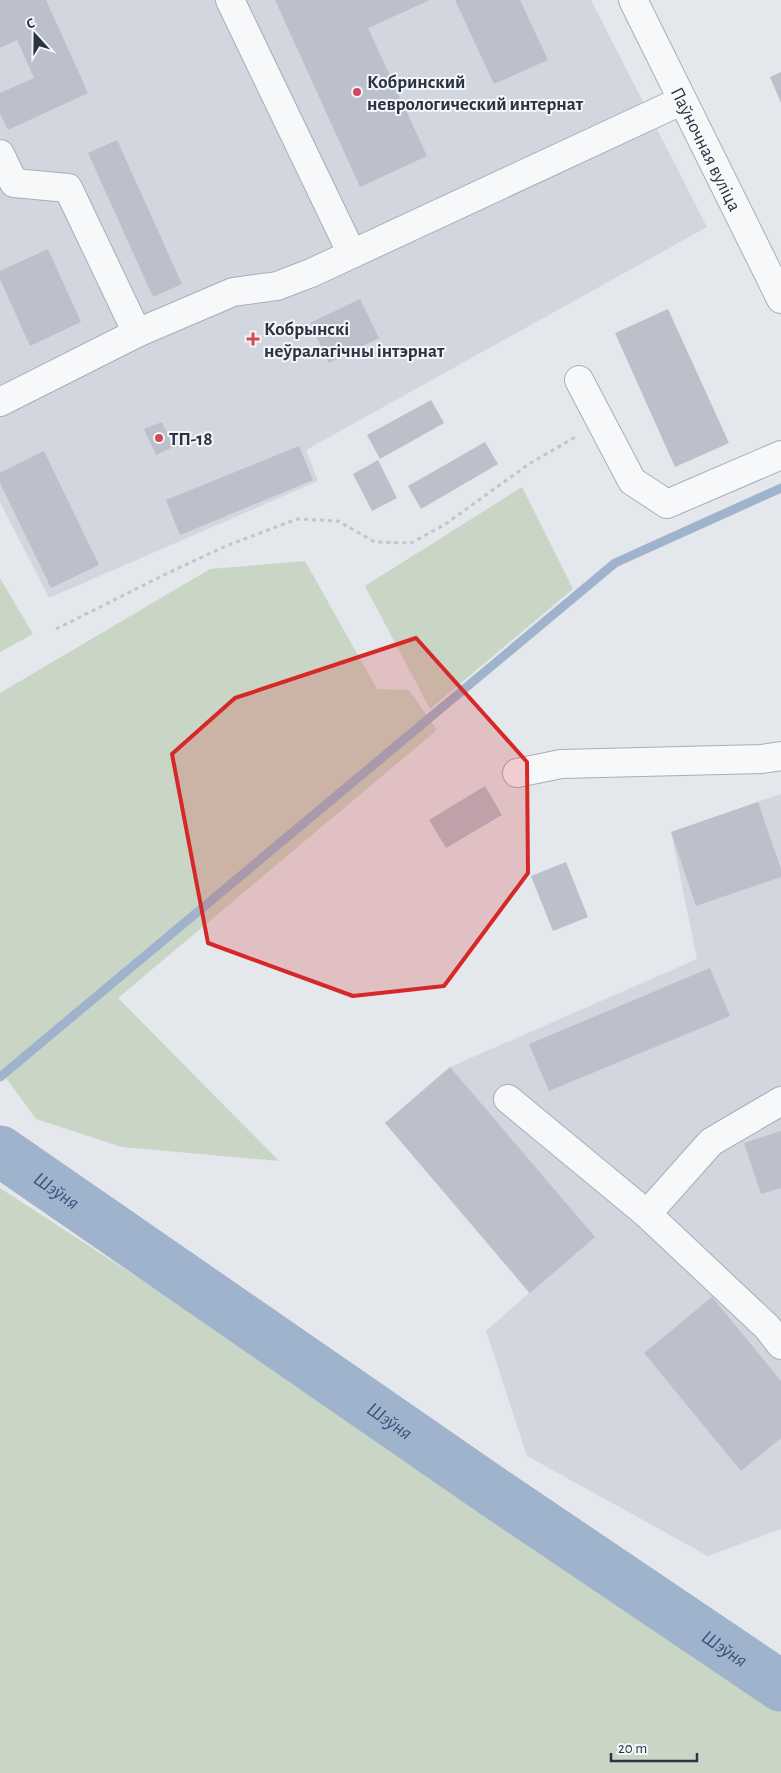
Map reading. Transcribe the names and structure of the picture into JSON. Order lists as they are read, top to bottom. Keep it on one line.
{"streets":{"street":["Паўночная вуліца"]},"water":["Шэўня"],"places":{"other":["Кобринский неврологический интернат","ТП-18"],"health":["Кобрынскі неўралагічны інтэрнат"]},"scale_bar":"20 m","north":"top"}
